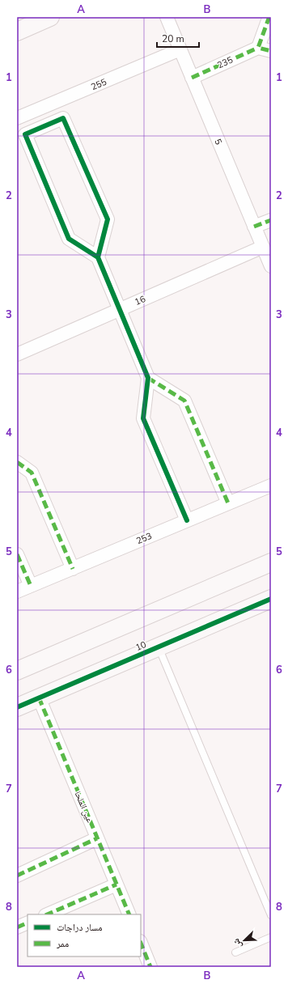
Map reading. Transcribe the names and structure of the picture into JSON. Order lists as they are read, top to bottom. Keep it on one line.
{"streets":{"street":["235","255","5","16","253","10","عين الملحا"]},"crossings":[["235","5"],["255","5"],["5","16"],["10","عين الملحا"]],"legend":["مسار دراجات","ممر"],"scale_bar":"20 m","north":"bottom left","grid":{"columns":["A","B"],"rows":["1","2","3","4","5","6","7","8"]}}
